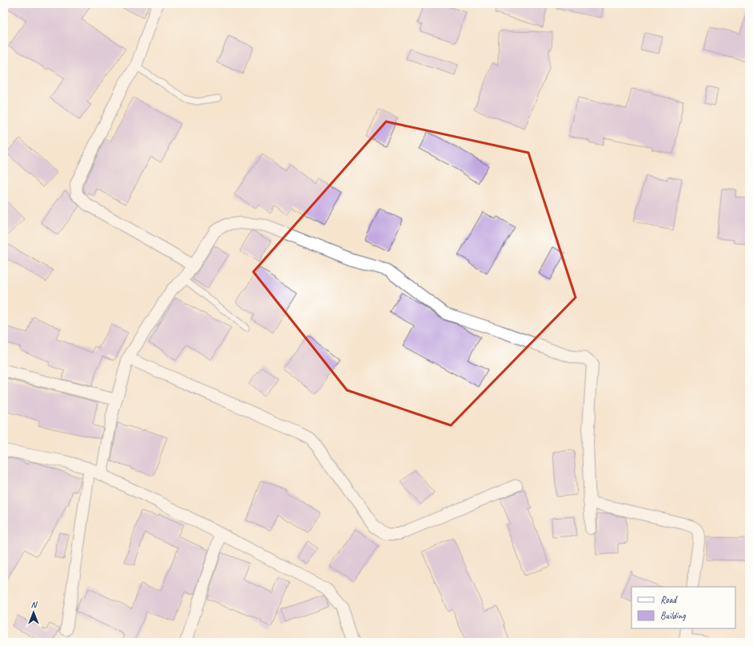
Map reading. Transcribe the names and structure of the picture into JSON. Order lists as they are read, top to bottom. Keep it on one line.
{"legend":["Road","Building"],"north":"top"}
